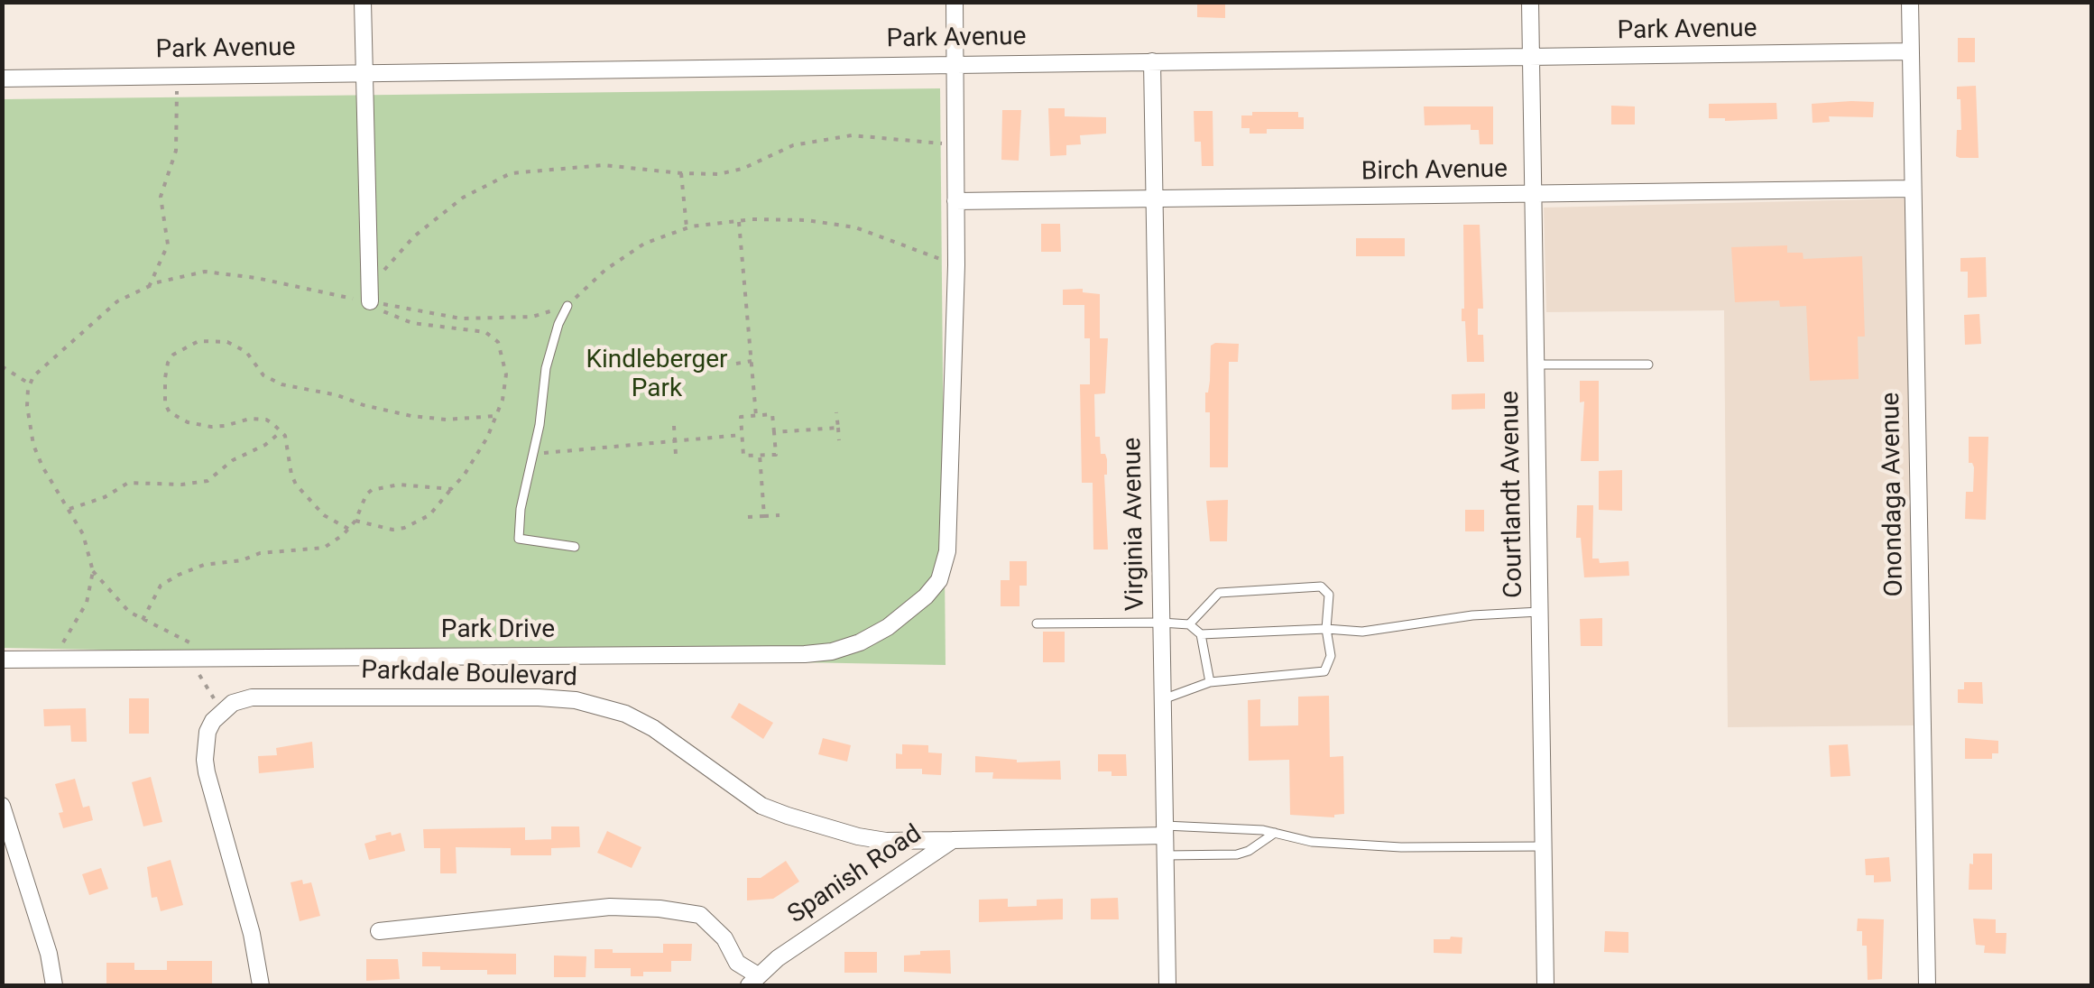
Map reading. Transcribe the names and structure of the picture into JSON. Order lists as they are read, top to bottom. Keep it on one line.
{"streets":{"street":["Park Avenue","Birch Avenue","Courtlandt Avenue","Onondaga Avenue","Virginia Avenue","Park Drive","Parkdale Boulevard","Spanish Road"]},"crossings":[["Park Avenue","Courtlandt Avenue"],["Park Avenue","Onondaga Avenue"],["Park Avenue","Virginia Avenue"],["Birch Avenue","Courtlandt Avenue"],["Birch Avenue","Onondaga Avenue"],["Birch Avenue","Virginia Avenue"],["Virginia Avenue","Spanish Road"],["Parkdale Boulevard","Spanish Road"]],"parks":["Kindleberger Park"]}
